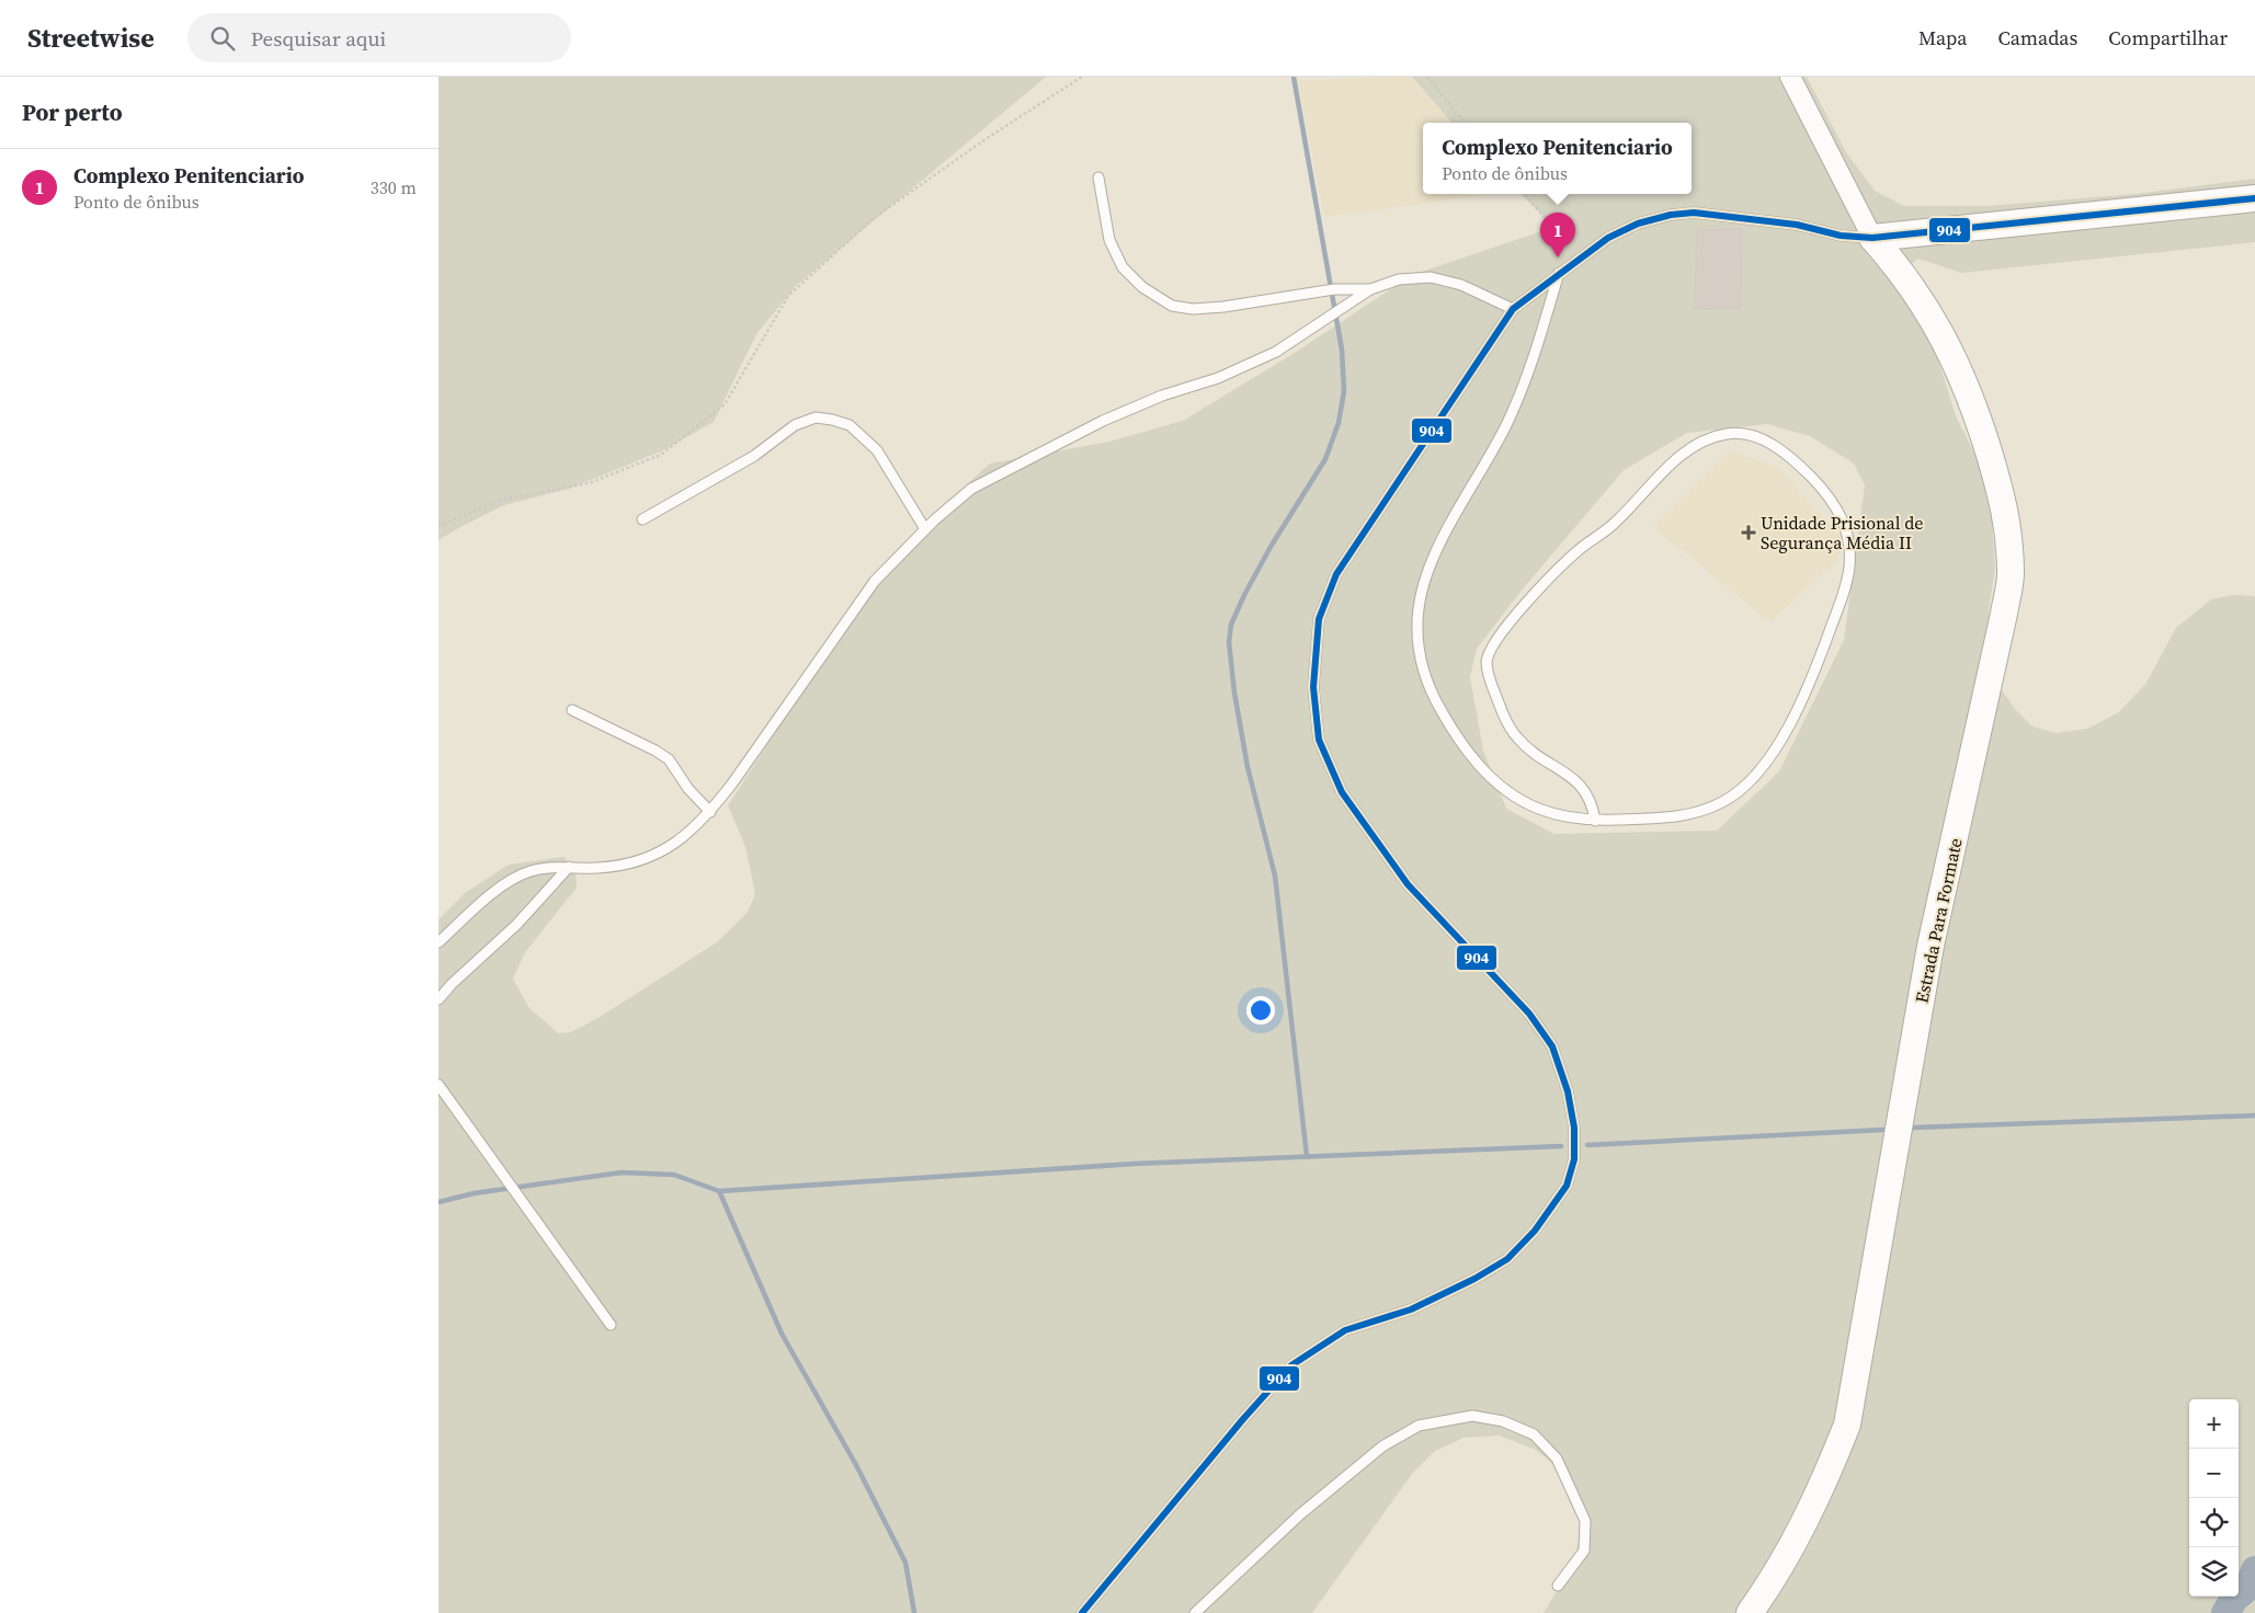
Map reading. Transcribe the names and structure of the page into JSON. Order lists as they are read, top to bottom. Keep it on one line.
{"streets":{"street":["Estrada Para Formate"]},"places":{"health":["Unidade Prisional de Segurança Média II"]},"lines":["transit line 904"],"page":{"header":"Streetwise","search":"Pesquisar aqui","nav":["Mapa","Camadas","Compartilhar"],"heading":"Por perto","popup":["Complexo Penitenciario","Ponto de ônibus"],"list":[{"mark":"1","name":"Complexo Penitenciario","note":"Ponto de ônibus","value":"330 m"}],"pins":"1","map_buttons":["+","−"]}}
